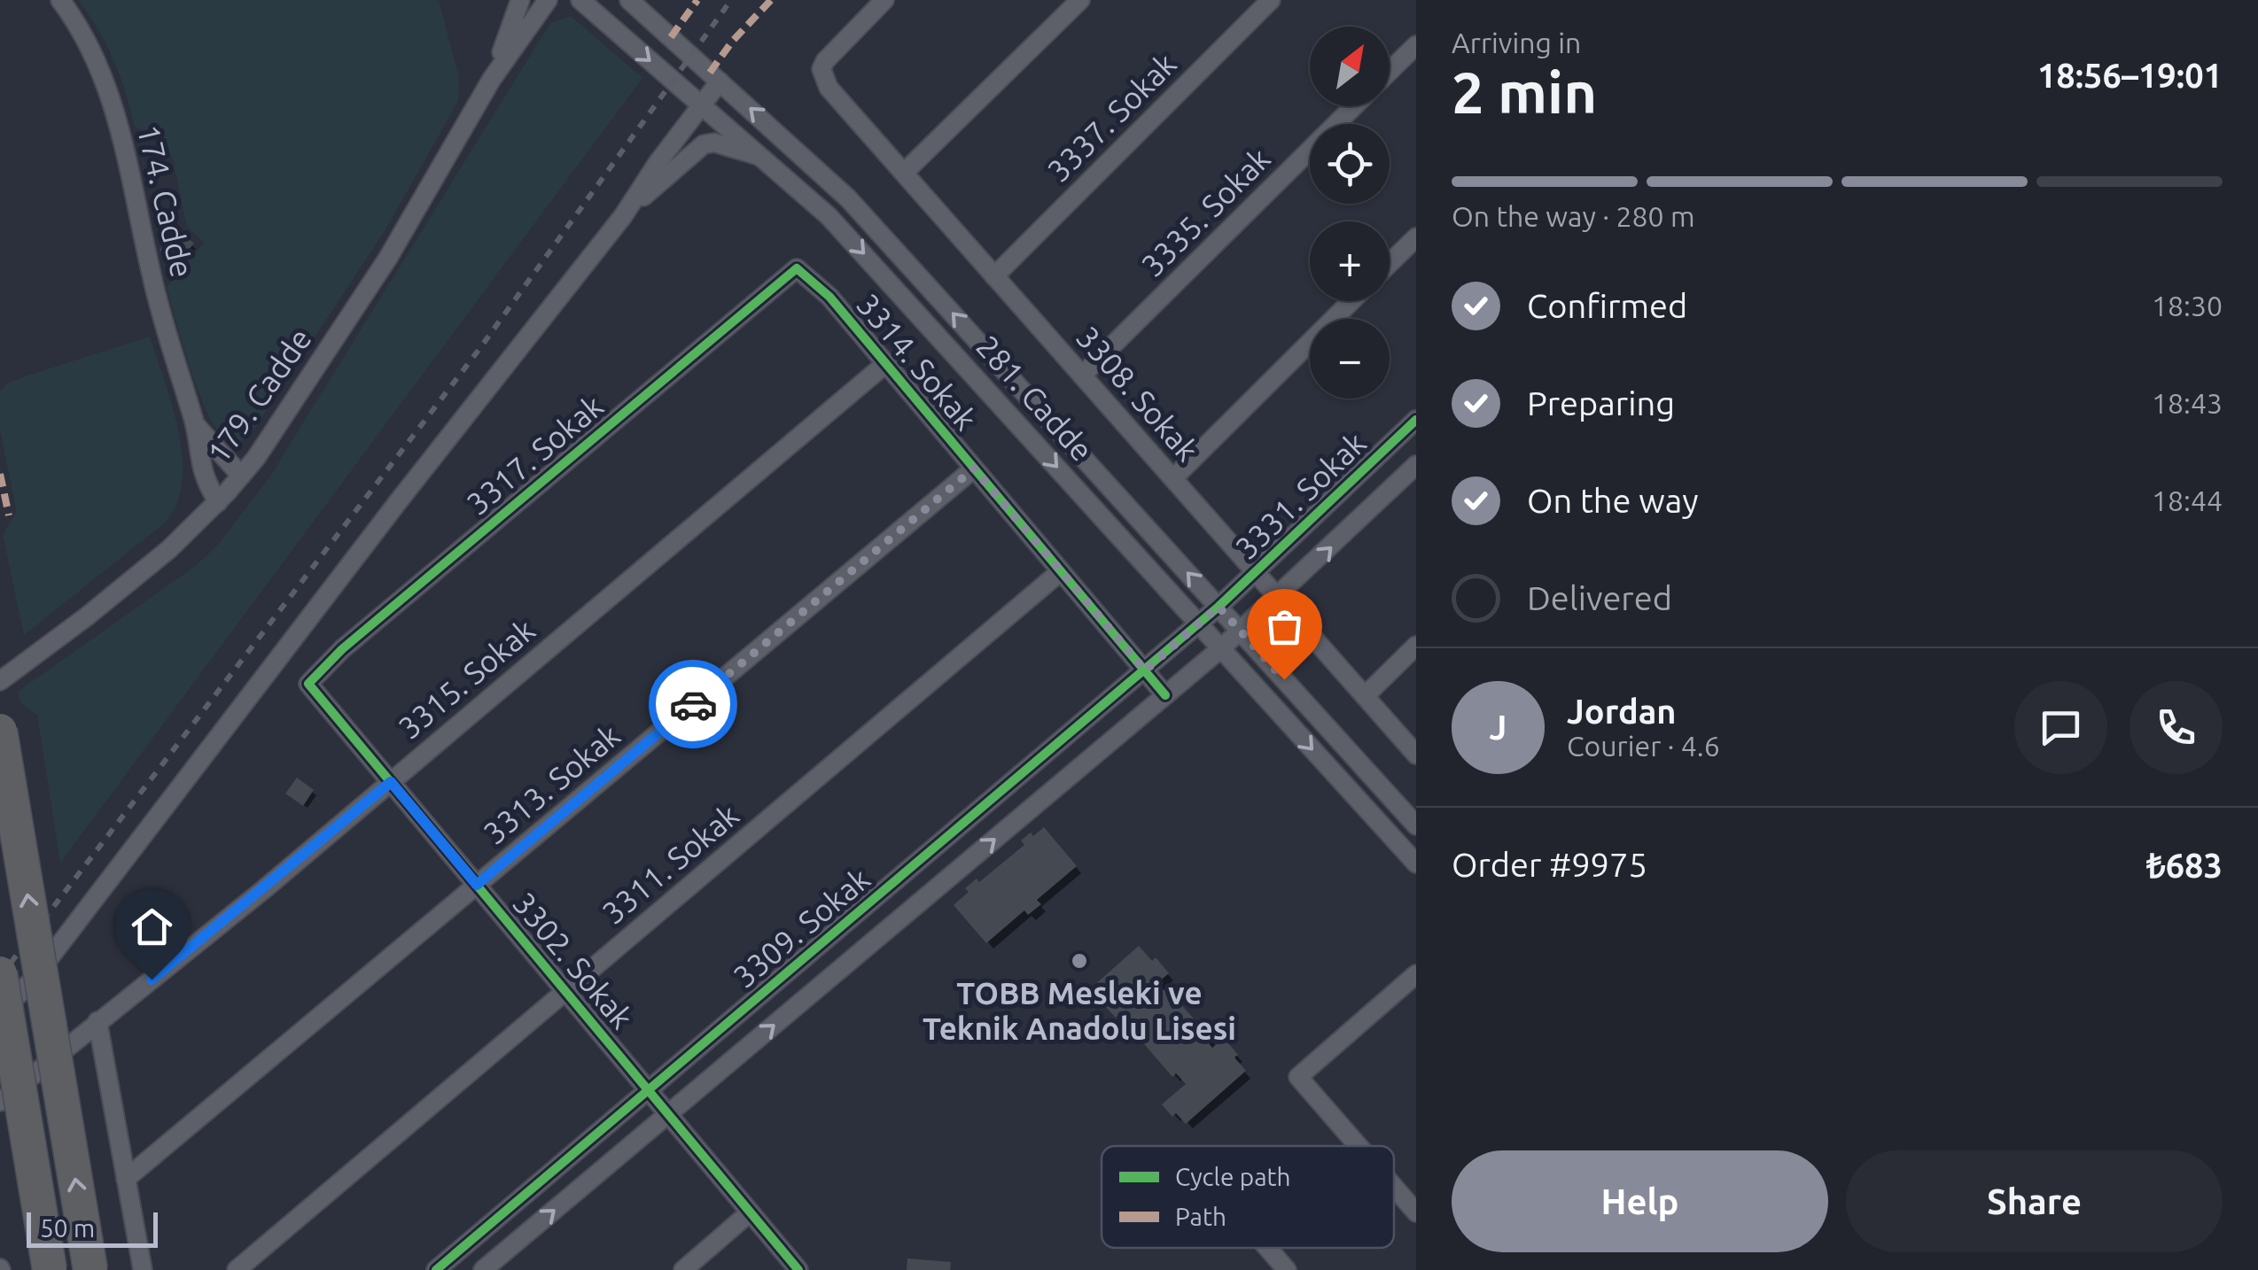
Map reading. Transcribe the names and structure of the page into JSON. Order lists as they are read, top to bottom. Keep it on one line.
{"streets":{"street":["3337. Sokak","174. Cadde","3335. Sokak","3314. Sokak","3308. Sokak","179. Cadde","281. Cadde","3317. Sokak","3331. Sokak","3315. Sokak","3313. Sokak","3311. Sokak","3309. Sokak","3302. Sokak"]},"crossings":[["3337. Sokak","3308. Sokak"],["174. Cadde","179. Cadde"],["3335. Sokak","3308. Sokak"],["3314. Sokak","3317. Sokak"],["3314. Sokak","3315. Sokak"],["3314. Sokak","3313. Sokak"],["3314. Sokak","3311. Sokak"],["3314. Sokak","3309. Sokak"],["3308. Sokak","3331. Sokak"],["281. Cadde","3331. Sokak"],["281. Cadde","3309. Sokak"],["3317. Sokak","3302. Sokak"],["3331. Sokak","3309. Sokak"],["3315. Sokak","3302. Sokak"],["3313. Sokak","3302. Sokak"],["3311. Sokak","3302. Sokak"],["3309. Sokak","3302. Sokak"]],"places":["TOBB Mesleki ve Teknik Anadolu Lisesi"],"legend":["Cycle path","Path"],"scale_bar":"50 m","north":"top right","page":{"heading":["2 min","Arriving in","18:56–19:01"],"panel":["Jordan","Courier · 4.6","Order #9975","₺683"],"map_buttons":["+","−"],"bar":"On the way · 280 m","list":[["Confirmed","18:30"],["Preparing","18:43"],["On the way","18:44"],"Delivered"],"round":"J","buttons":["Help","Share"],"scale":"50 m"}}
